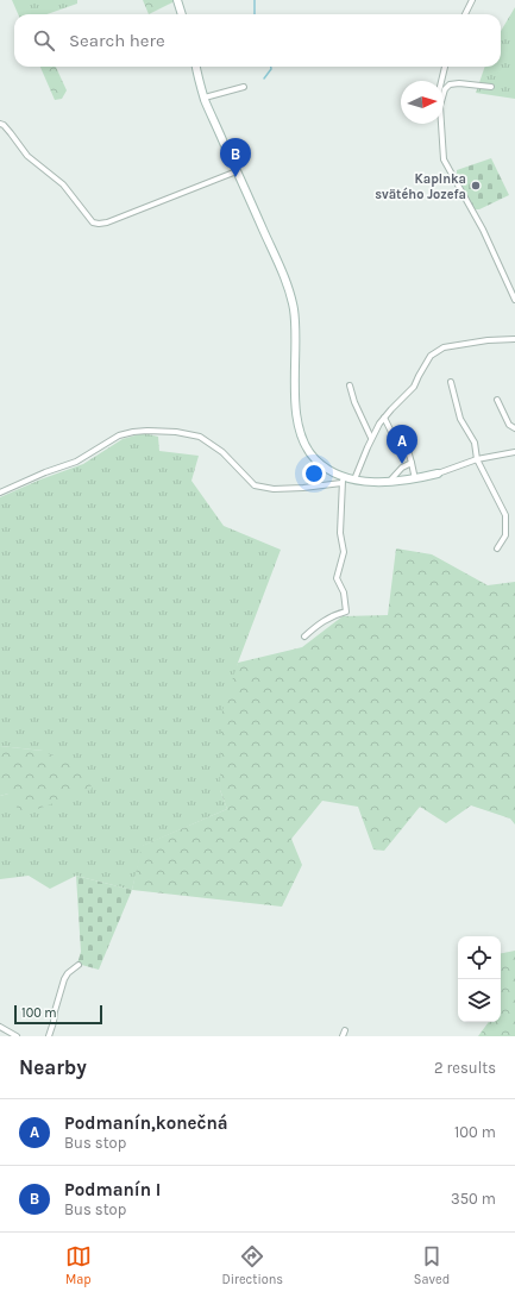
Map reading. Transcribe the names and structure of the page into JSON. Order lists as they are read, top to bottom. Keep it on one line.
{"places":["Kaplnka svätého Jozefa"],"scale_bar":"100 m","north":"right","page":{"search":"Search here","pins":["B","A"],"scale":"100 m","heading":["Nearby","2 results"],"list":[{"mark":"A","name":"Podmanín,konečná","note":"Bus stop","value":"100 m"},{"mark":"B","name":"Podmanín I","note":"Bus stop","value":"350 m"}],"nav":["Map","Directions","Saved"]}}
